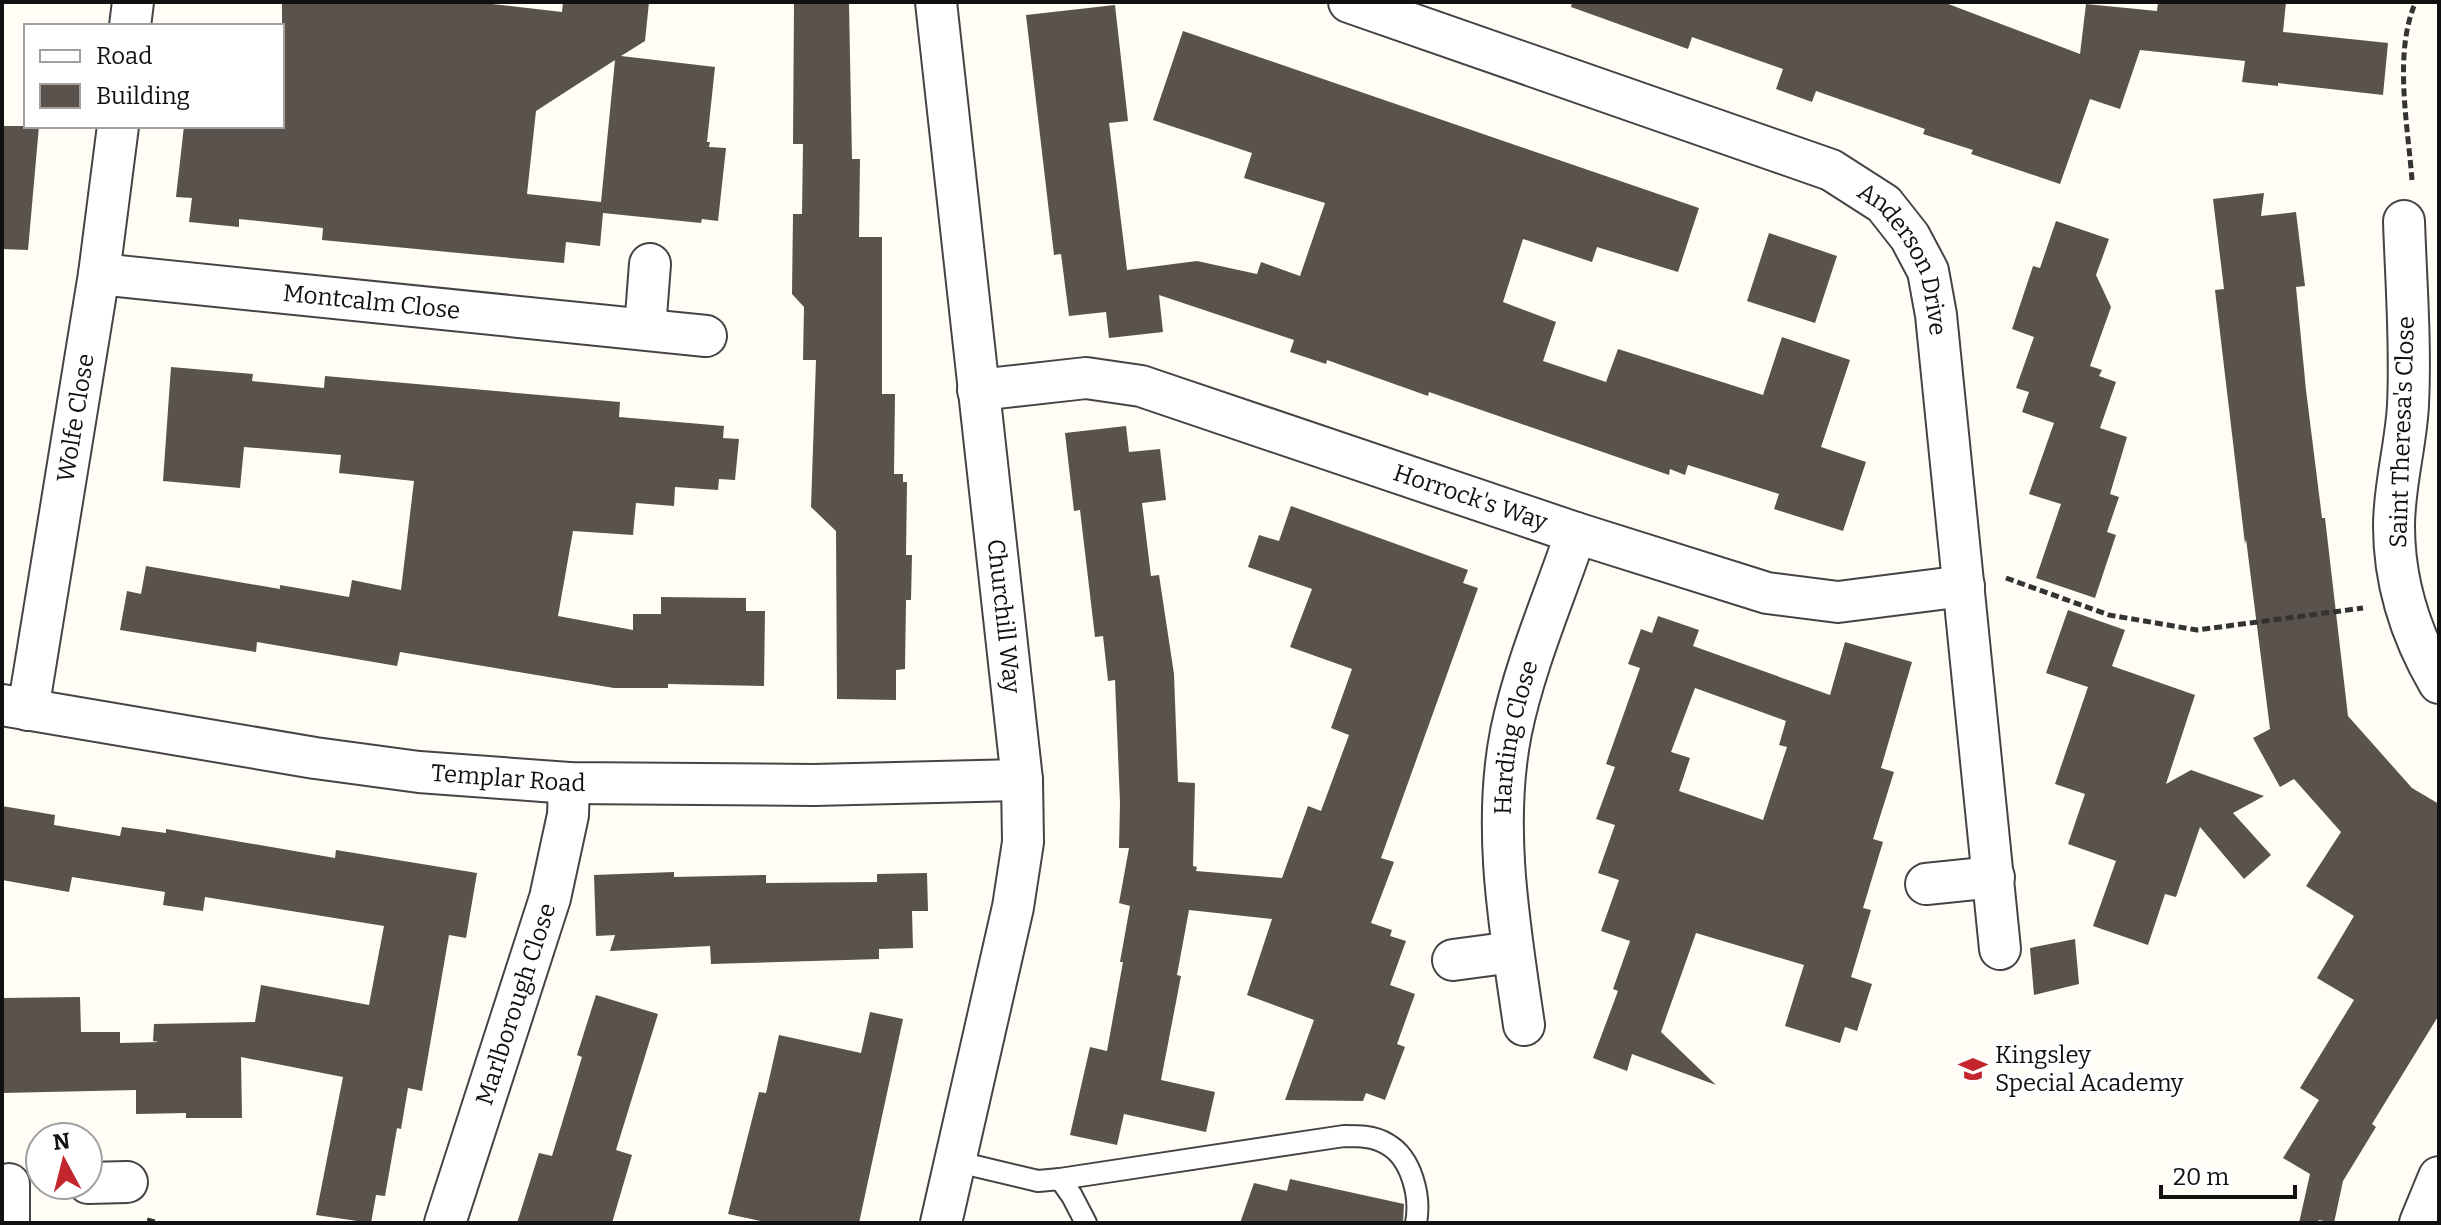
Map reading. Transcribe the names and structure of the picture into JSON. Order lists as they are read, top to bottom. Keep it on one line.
{"streets":{"street":["Anderson Drive","Montcalm Close","Wolfe Close","Saint Theresa's Close","Horrock's Way","Churchill Way","Harding Close","Templar Road","Marlborough Close"]},"crossings":[["Anderson Drive","Horrock's Way"],["Montcalm Close","Wolfe Close"],["Wolfe Close","Templar Road"],["Horrock's Way","Churchill Way"],["Horrock's Way","Harding Close"],["Churchill Way","Templar Road"],["Templar Road","Marlborough Close"]],"places":{"school or university":["Kingsley Special Academy"]},"legend":["Road","Building"],"scale_bar":"20 m","north":"top"}
